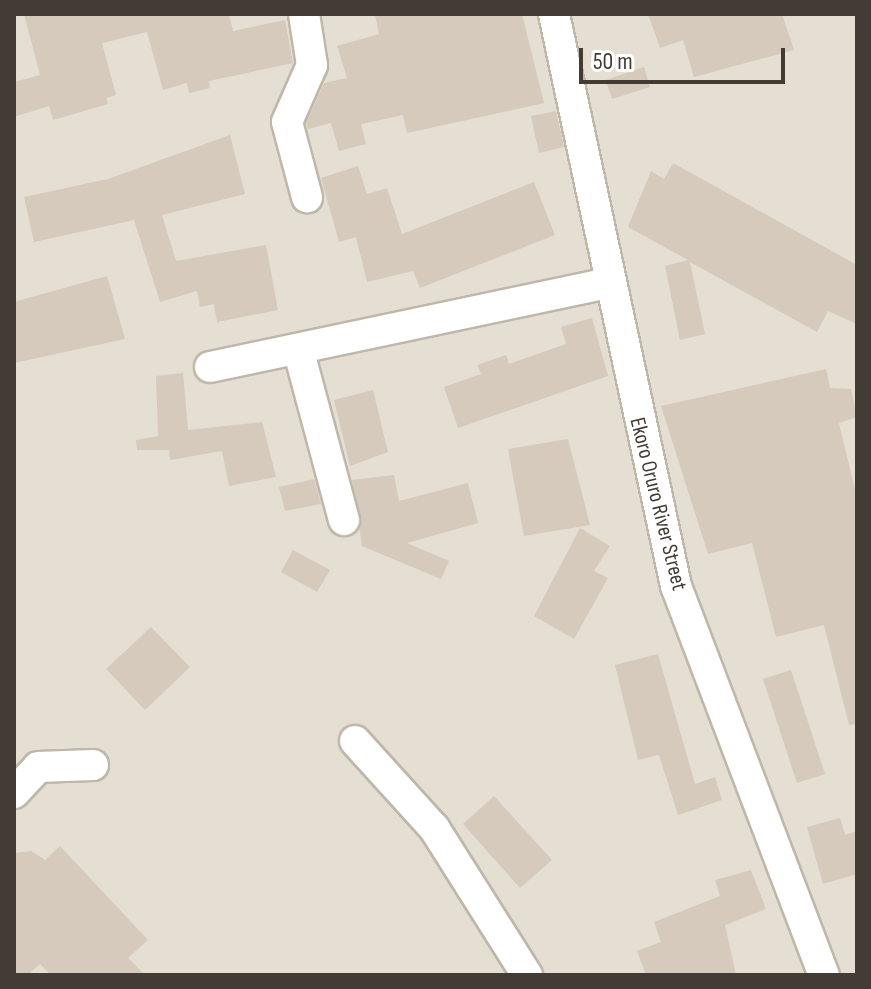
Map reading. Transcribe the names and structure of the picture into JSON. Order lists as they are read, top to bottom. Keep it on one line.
{"streets":{"street":["Ekoro Oruro River Street"]},"scale_bar":"50 m"}
